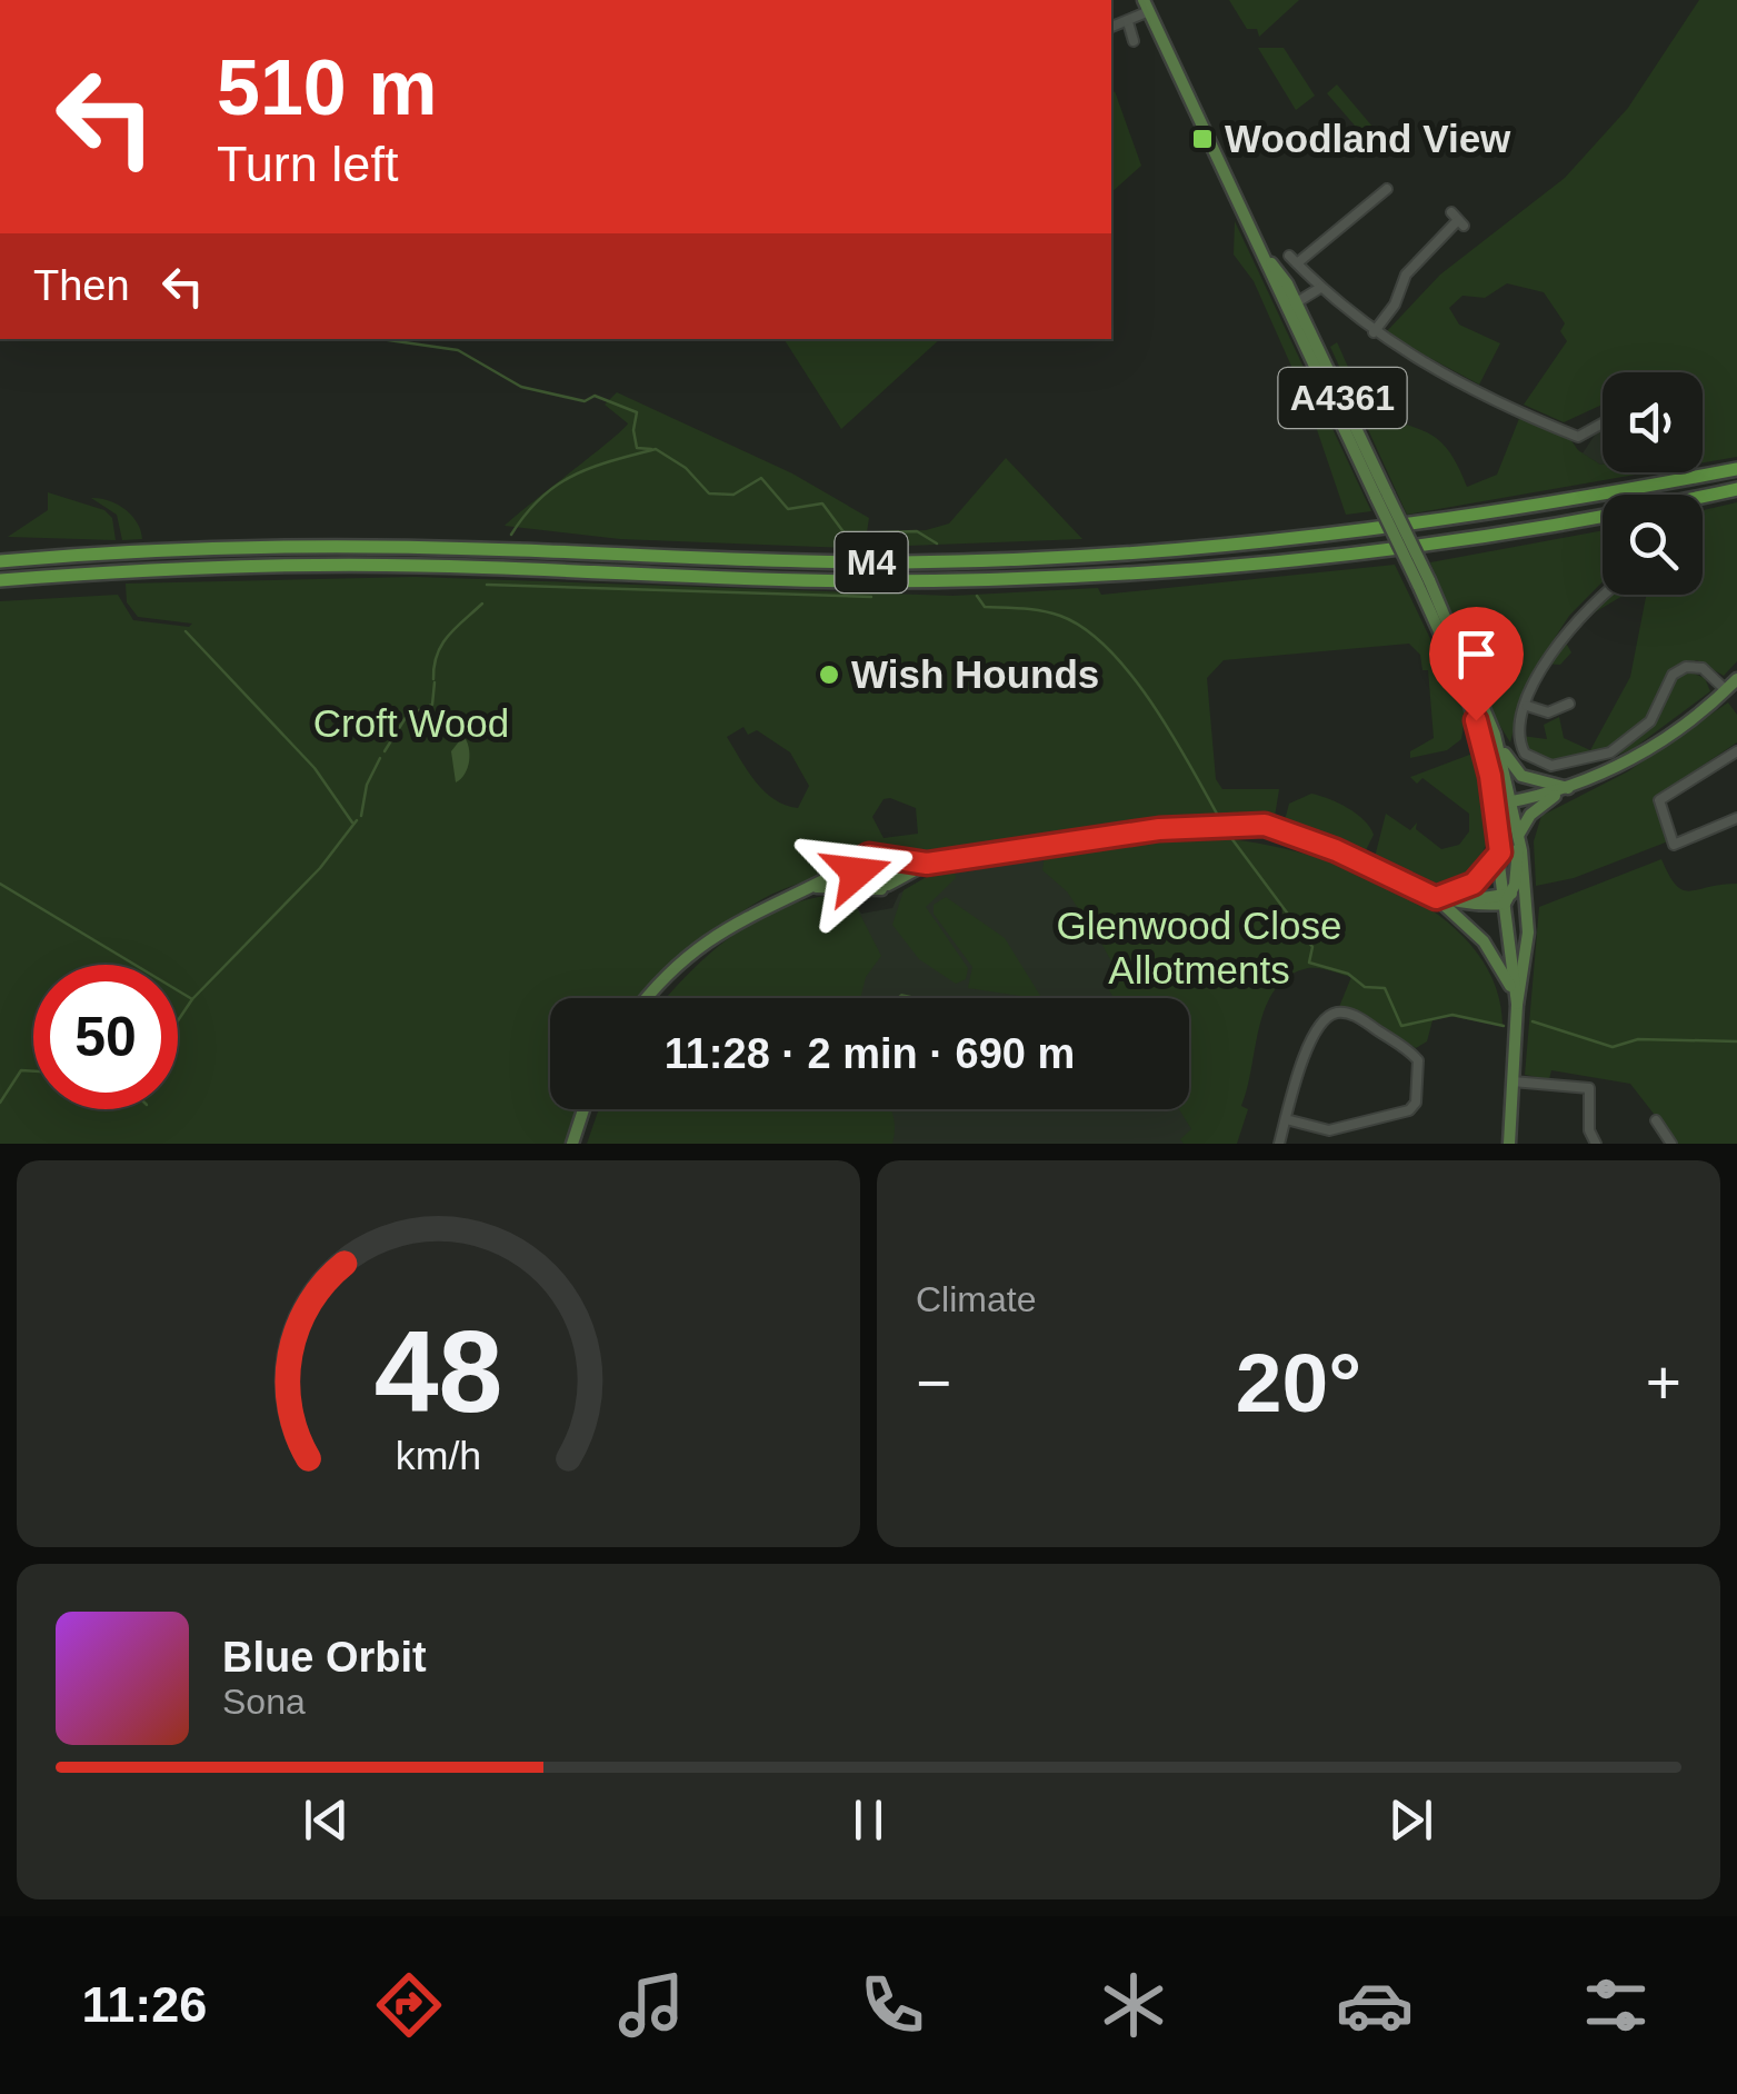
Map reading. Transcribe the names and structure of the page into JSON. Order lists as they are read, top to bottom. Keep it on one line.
{"streets":{"highway":["M4"],"main road":["A4361"]},"parks":["Croft Wood","Glenwood Close Allotments"],"places":{"transit":["Woodland View"],"other":["Wish Hounds"]},"page":{"turn":["510 m","Turn left"],"then":"Then","limit":"50","trip":"11:28 · 2 min · 690 m","tile":"Climate","heat":["−","20°","+"],"song":["Blue Orbit","Sona"],"tabs":"11:26","gauge":["48","km/h"]}}
